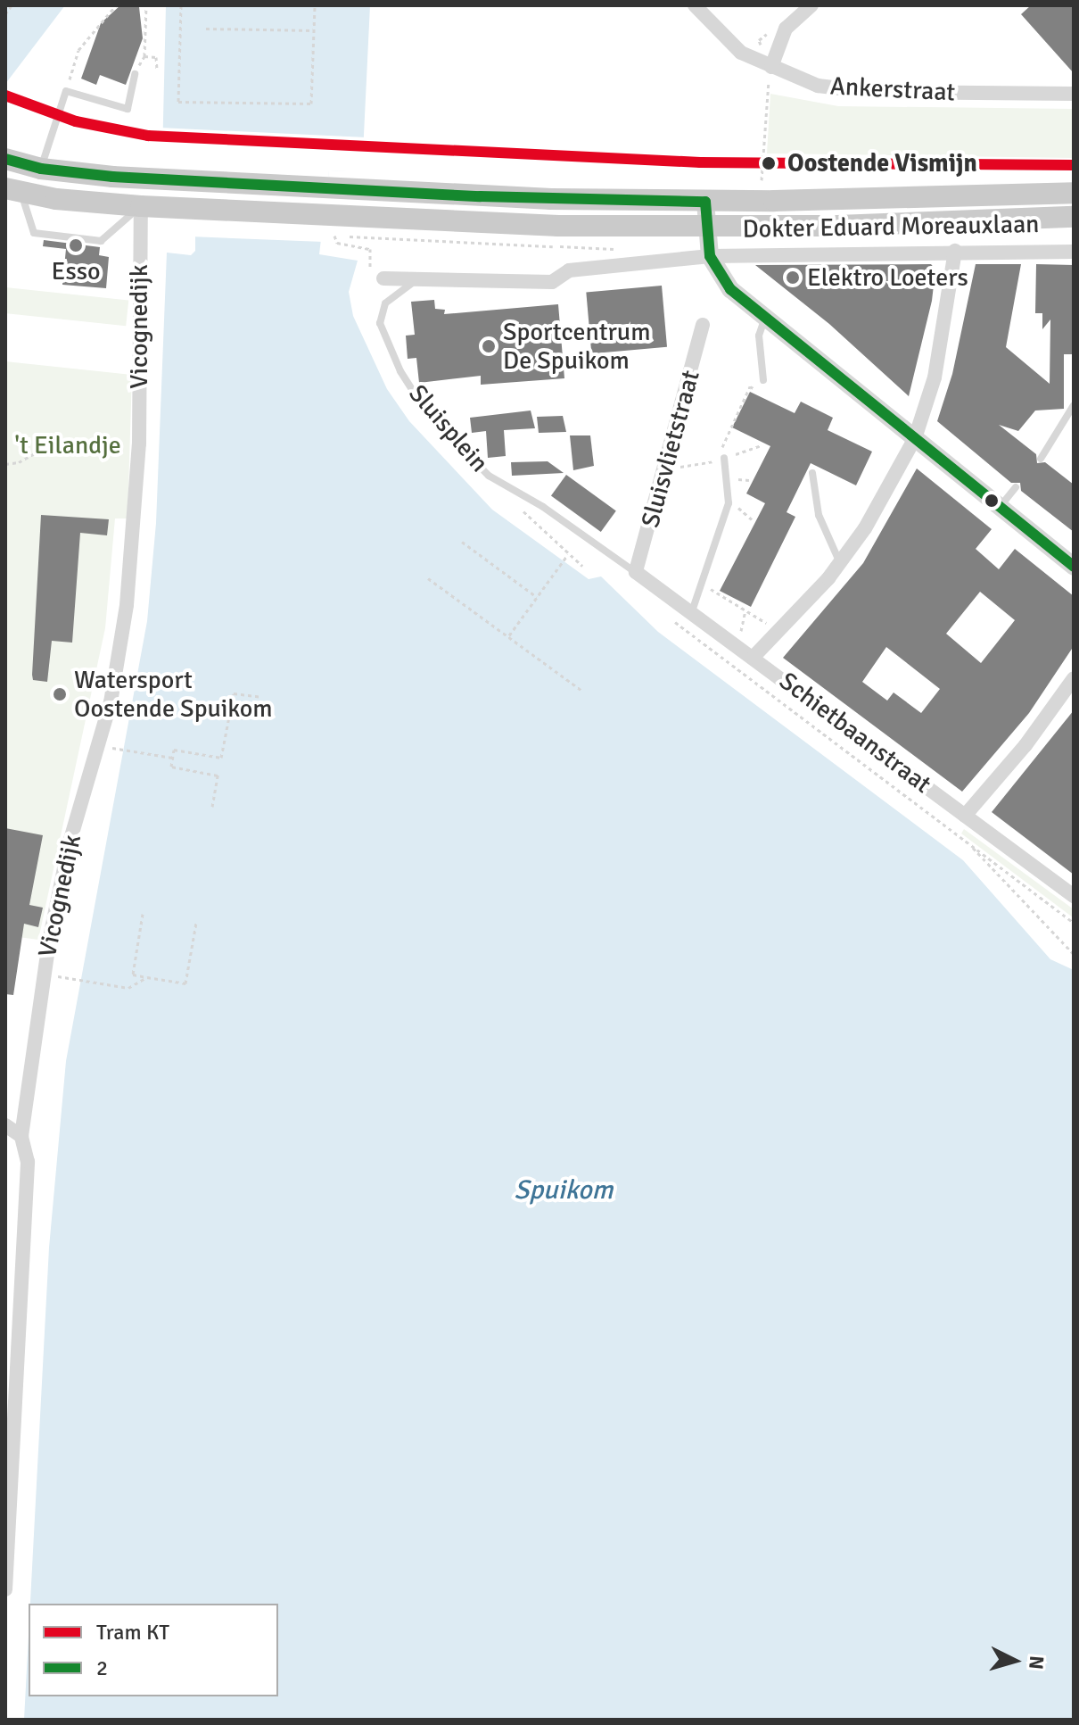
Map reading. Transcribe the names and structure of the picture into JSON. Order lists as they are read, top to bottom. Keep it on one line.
{"streets":{"main road":["Dokter Eduard Moreauxlaan"],"street":["Ankerstraat","Vicognedijk","Sluisvlietstraat","Schietbaanstraat"],"lane":["Sluisplein"]},"crossings":[["Dokter Eduard Moreauxlaan","Vicognedijk"],["Sluisplein","Sluisvlietstraat"],["Sluisplein","Schietbaanstraat"],["Sluisvlietstraat","Schietbaanstraat"]],"water":["Spuikom"],"parks":["'t Eilandje"],"places":["Oostende Vismijn","Esso","Elektro Loeters","Sportcentrum De Spuikom","Watersport Oostende Spuikom"],"lines":["tram line KT","transit line 2"],"legend":["Tram KT","2"],"north":"right"}
